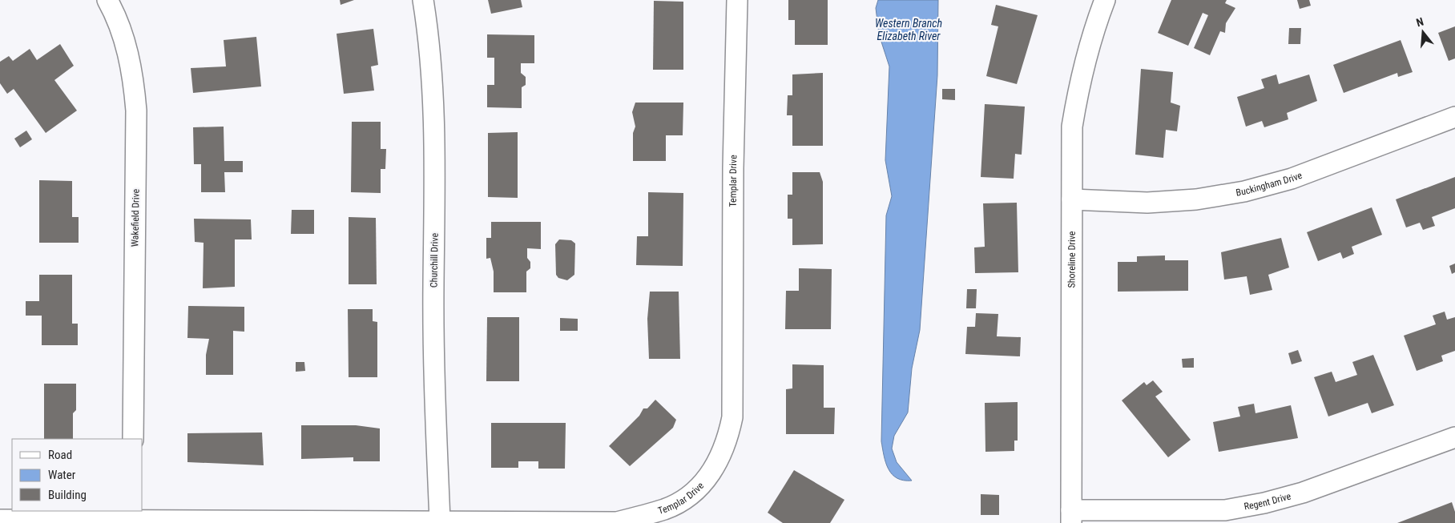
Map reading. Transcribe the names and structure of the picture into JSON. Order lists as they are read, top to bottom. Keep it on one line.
{"streets":{"street":["Templar Drive","Buckingham Drive","Wakefield Drive","Shoreline Drive","Churchill Drive","Regent Drive"]},"crossings":[["Templar Drive","Churchill Drive"],["Buckingham Drive","Shoreline Drive"],["Shoreline Drive","Regent Drive"]],"water":["Western Branch Elizabeth River"],"legend":["Road","Water","Building"],"north":"top"}
